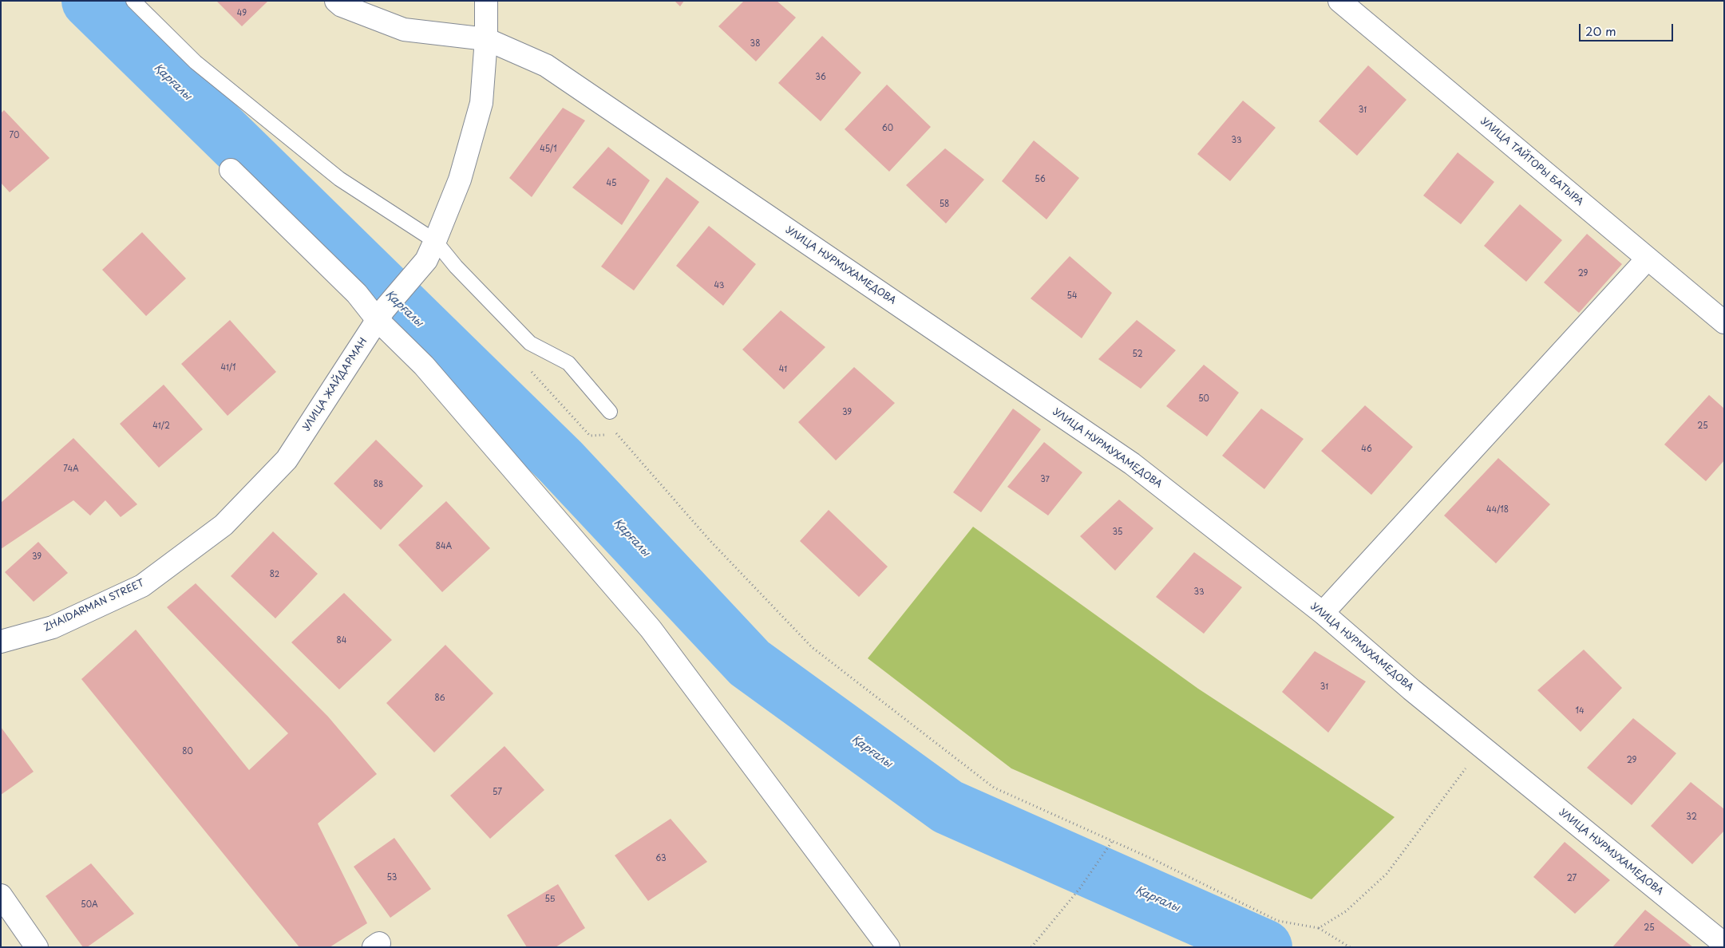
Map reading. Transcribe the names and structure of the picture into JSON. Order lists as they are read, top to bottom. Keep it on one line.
{"streets":{"street":["УЛИЦА ТАЙТОРЫ БАТЫРА","УЛИЦА НУРМУХАМЕДОВА","ZHAIDARMAN STREET"]},"water":["Қарғалы"],"house_numbers":["49","38","36","31","60","70","33","45/1","56","45","58","29","43","54","52","41/1","41","50","39","41/2","25","46","74А","37","88","44/18","35","84А","39","82","33","84","31","86","14","80","29","57","32","63","53","27","55","50А","25"],"scale_bar":"20 m"}
